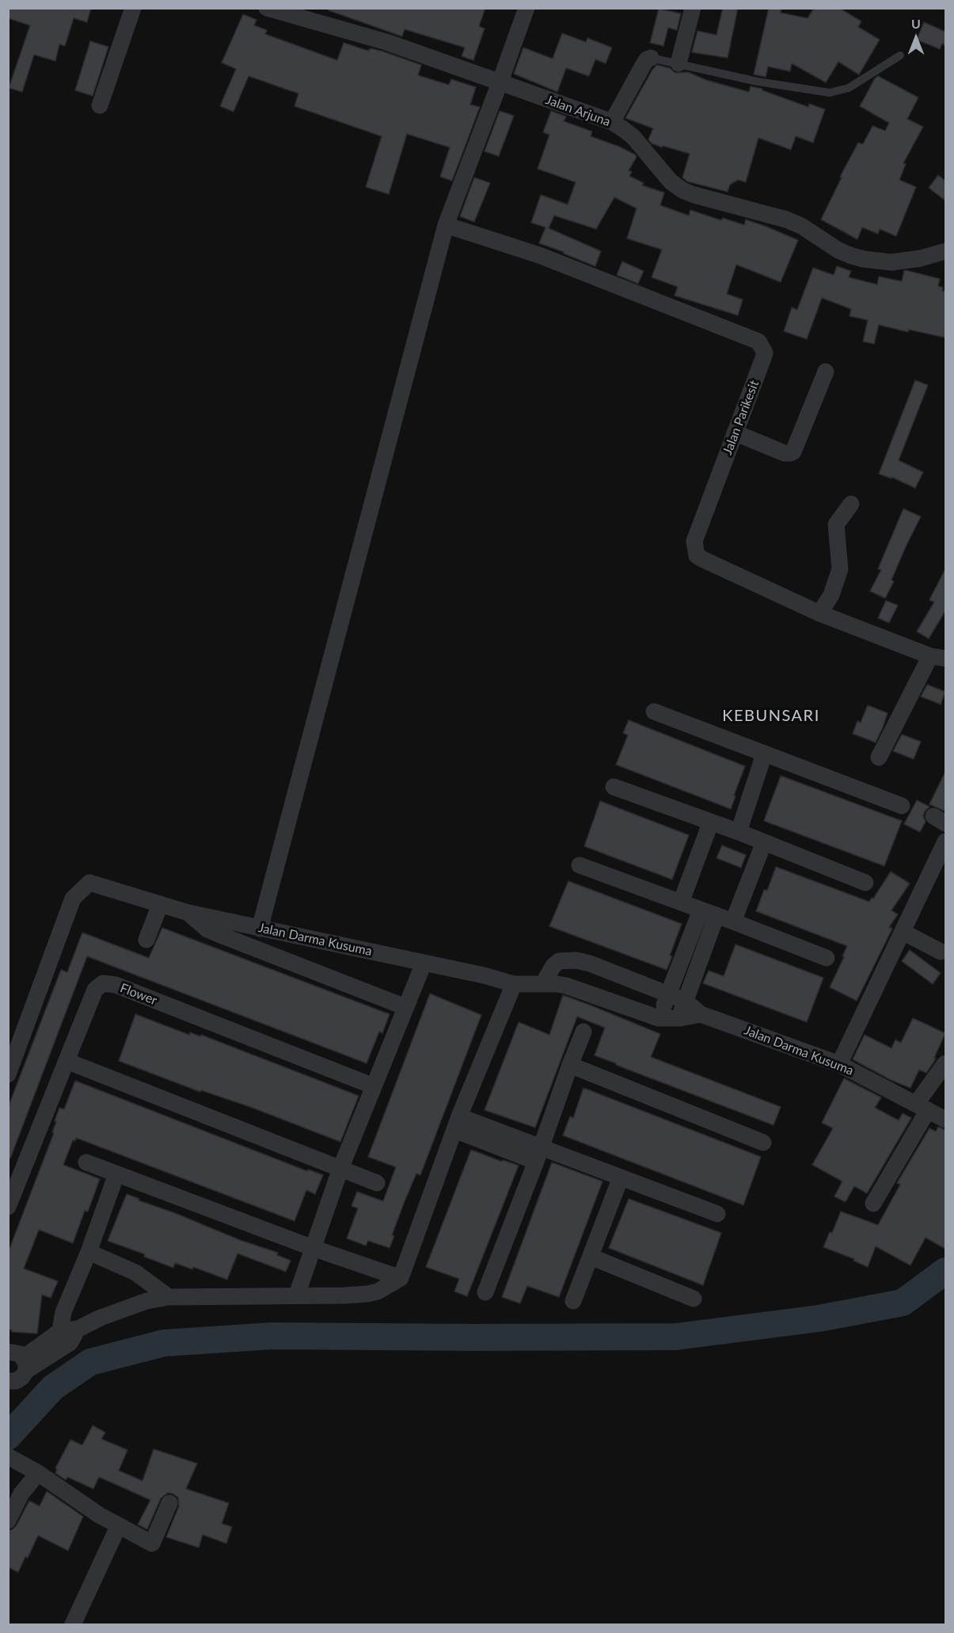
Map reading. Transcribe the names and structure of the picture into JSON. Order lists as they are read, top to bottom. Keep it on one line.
{"streets":{"street":["Jalan Arjuna","Jalan Parikesit","Jalan Darma Kusuma","Flower"]},"districts":["KEBUNSARI"],"north":"top"}
